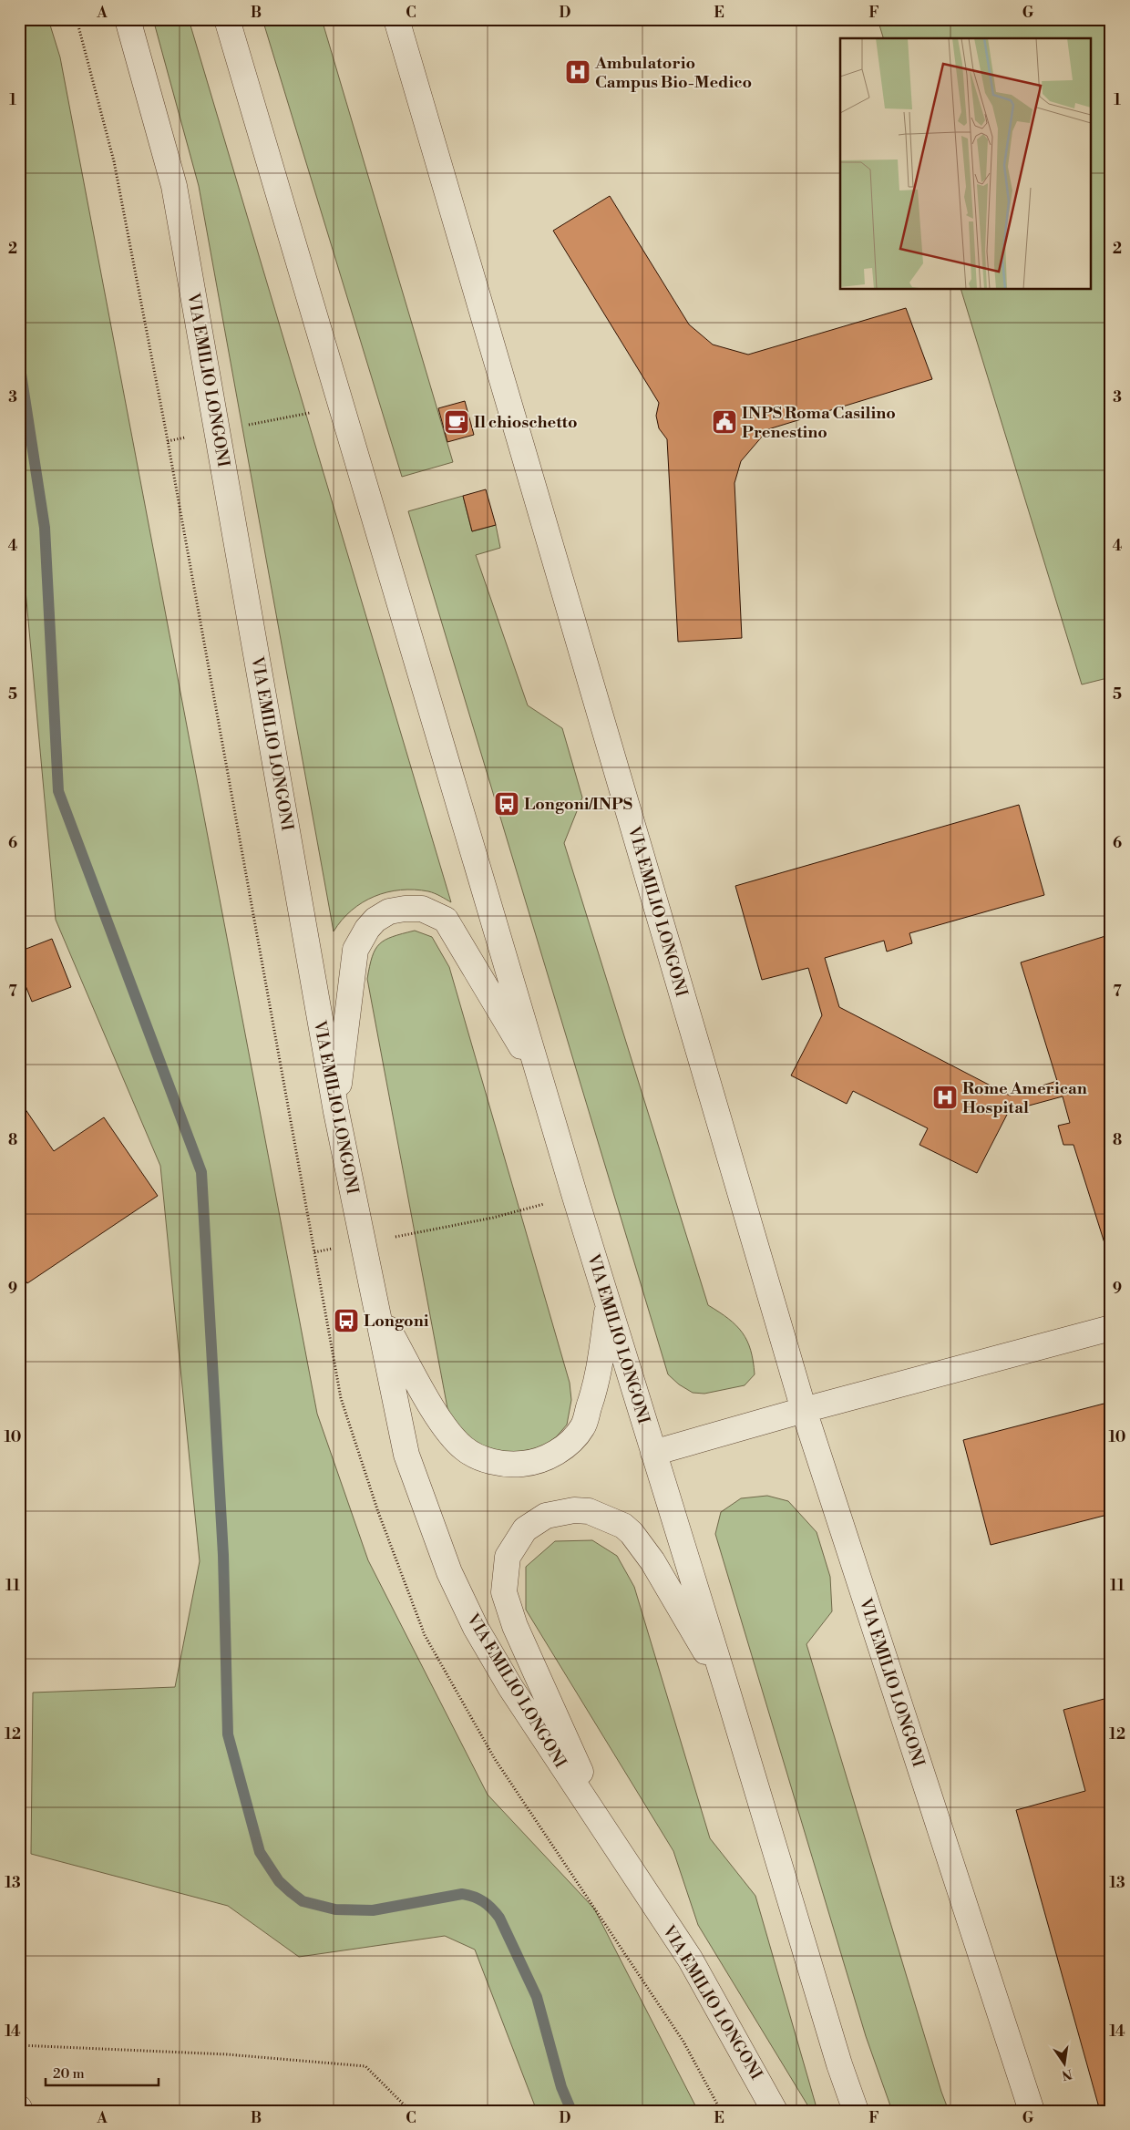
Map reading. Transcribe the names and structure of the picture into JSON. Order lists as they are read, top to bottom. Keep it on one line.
{"streets":{"street":["VIA EMILIO LONGONI"]},"places":{"hospital":["Ambulatorio Campus Bio-Medico","Rome American Hospital"],"cafe":["Il chioschetto"],"public building":["INPS Roma Casilino Prenestino"],"bus stop":["Longoni/INPS","Longoni"]},"scale_bar":"20 m","north":"bottom","grid":{"columns":["A","B","C","D","E","F","G"],"rows":["1","2","3","4","5","6","7","8","9","10","11","12","13","14"]}}
